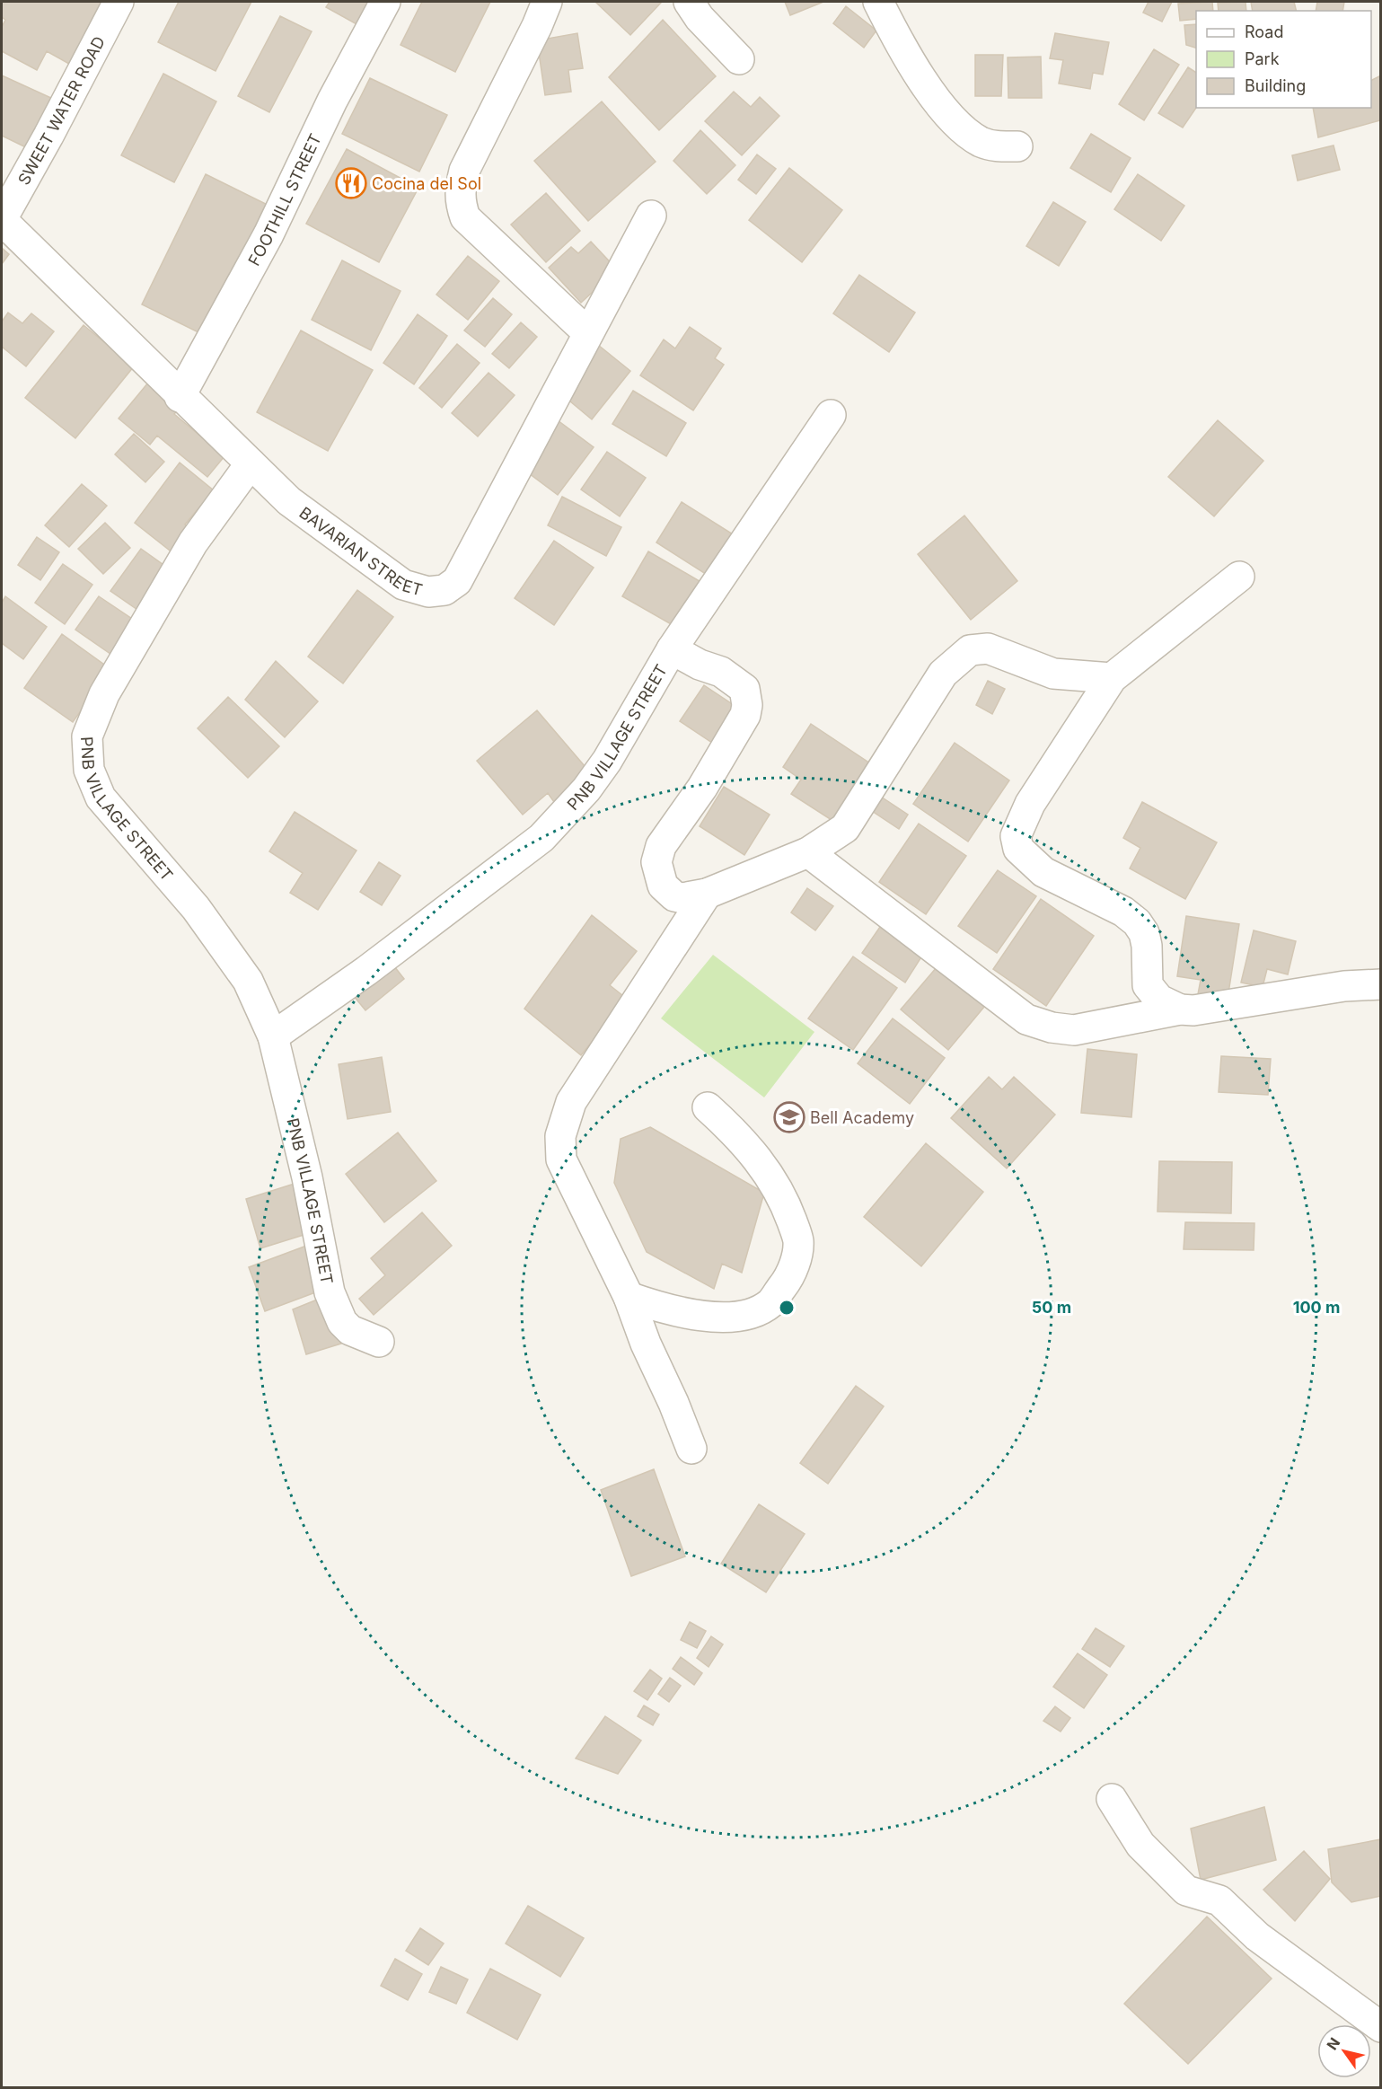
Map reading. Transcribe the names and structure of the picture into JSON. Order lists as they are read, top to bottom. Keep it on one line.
{"streets":{"street":["SWEET WATER ROAD","FOOTHILL STREET","BAVARIAN STREET","PNB VILLAGE STREET"]},"crossings":[["SWEET WATER ROAD","BAVARIAN STREET"],["FOOTHILL STREET","BAVARIAN STREET"],["BAVARIAN STREET","PNB VILLAGE STREET"]],"places":{"restaurant":["Cocina del Sol"],"school or university":["Bell Academy"]},"legend":["Road","Park","Building"],"north":"top left","rings":["50 m","100 m"]}
